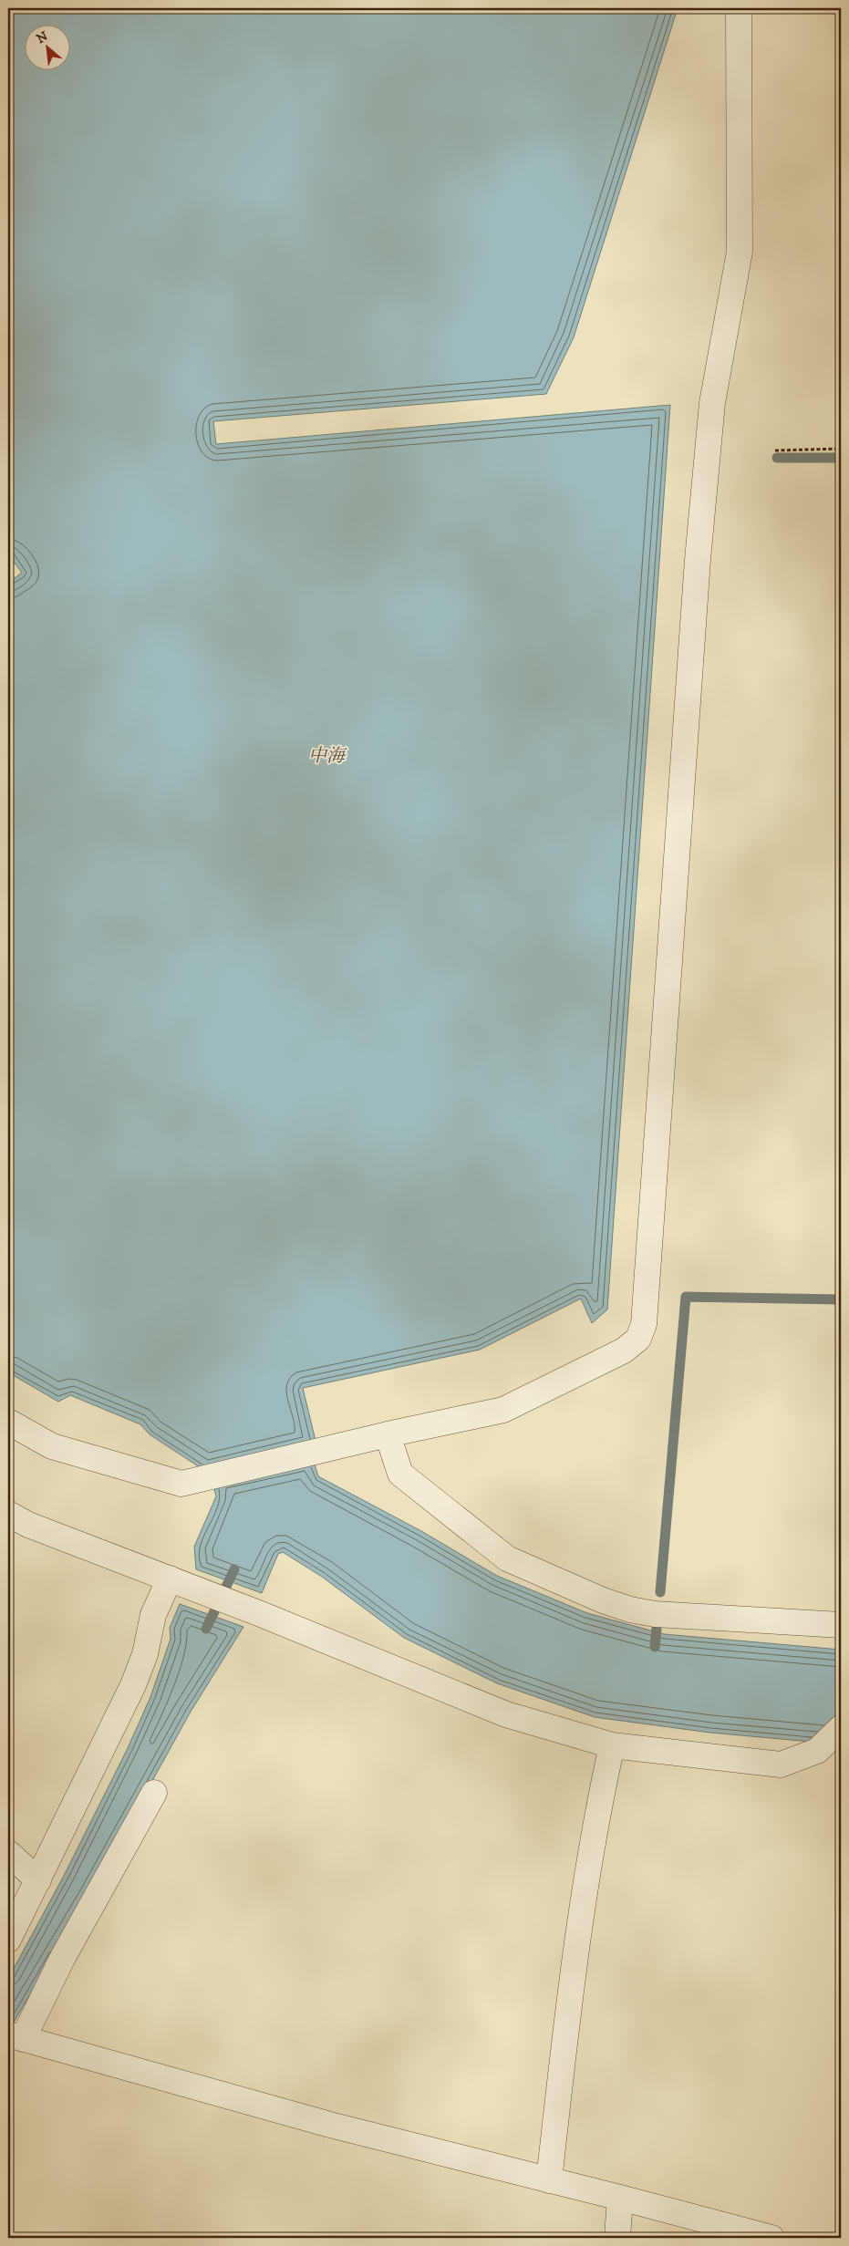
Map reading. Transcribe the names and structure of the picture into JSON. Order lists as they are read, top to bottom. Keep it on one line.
{"water":["中海"],"north":"top left"}
